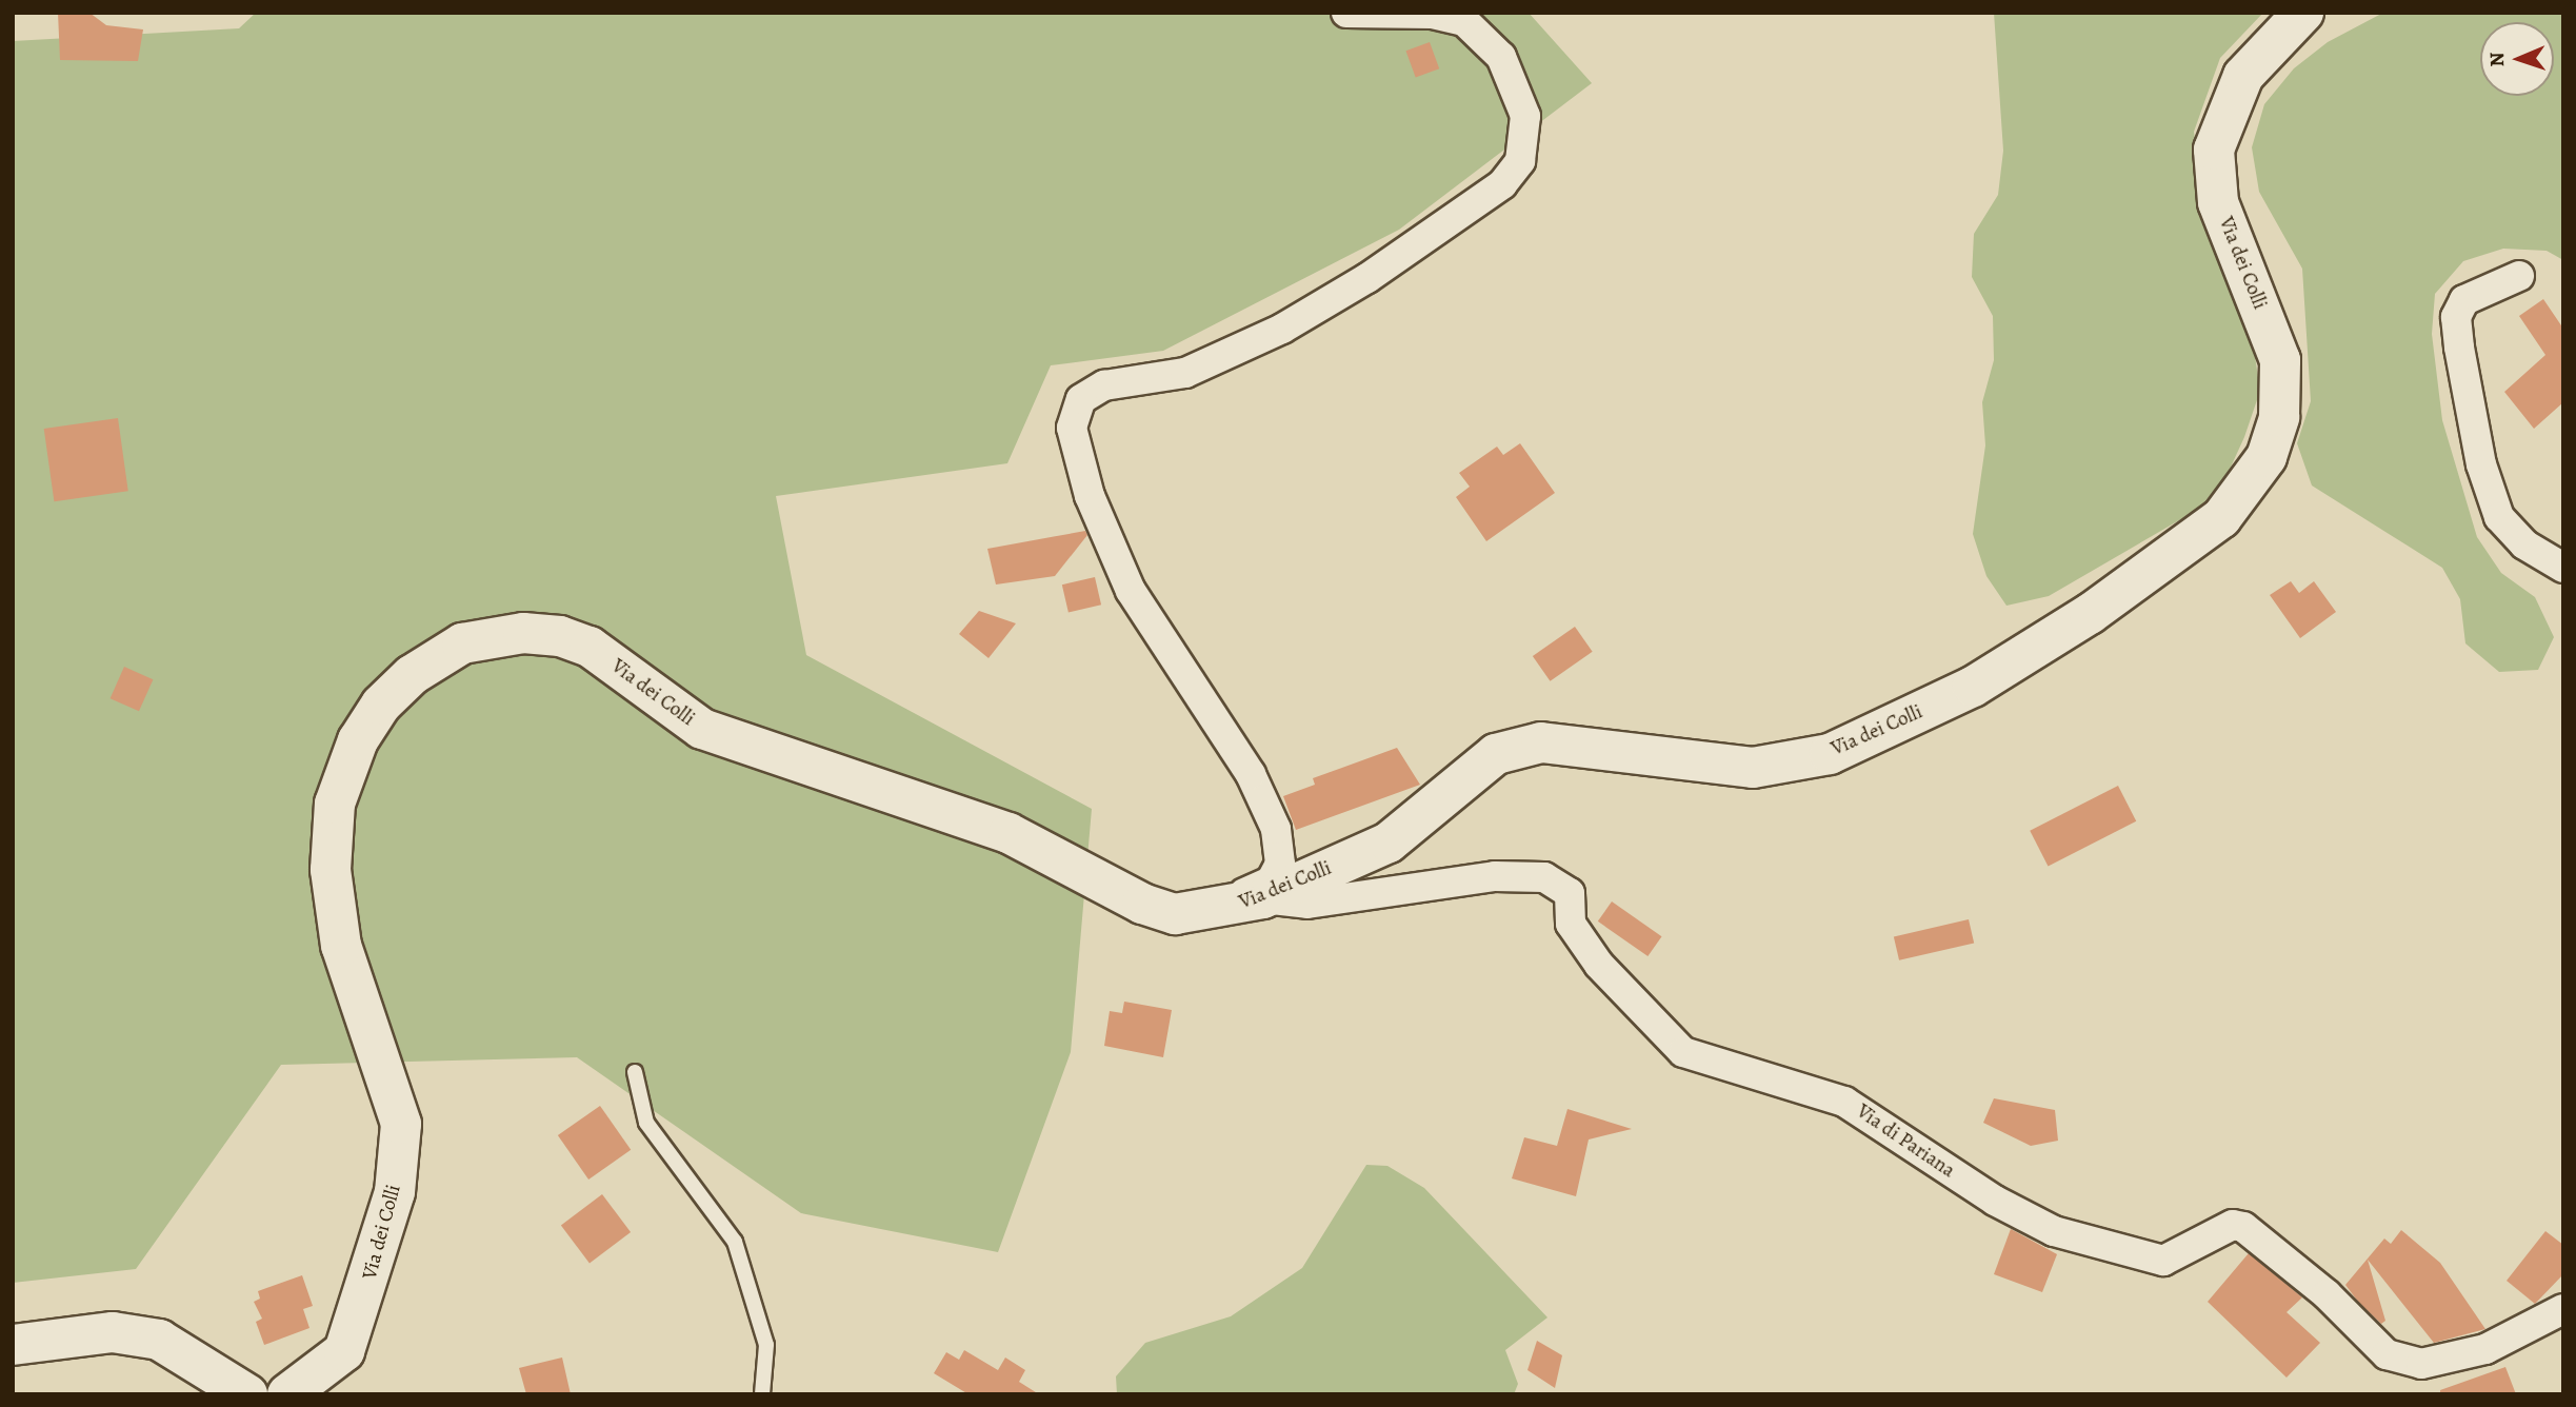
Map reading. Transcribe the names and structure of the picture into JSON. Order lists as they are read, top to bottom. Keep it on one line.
{"streets":{"street":["Via dei Colli","Via di Pariana"]},"crossings":[["Via dei Colli","Via di Pariana"]],"north":"left"}
